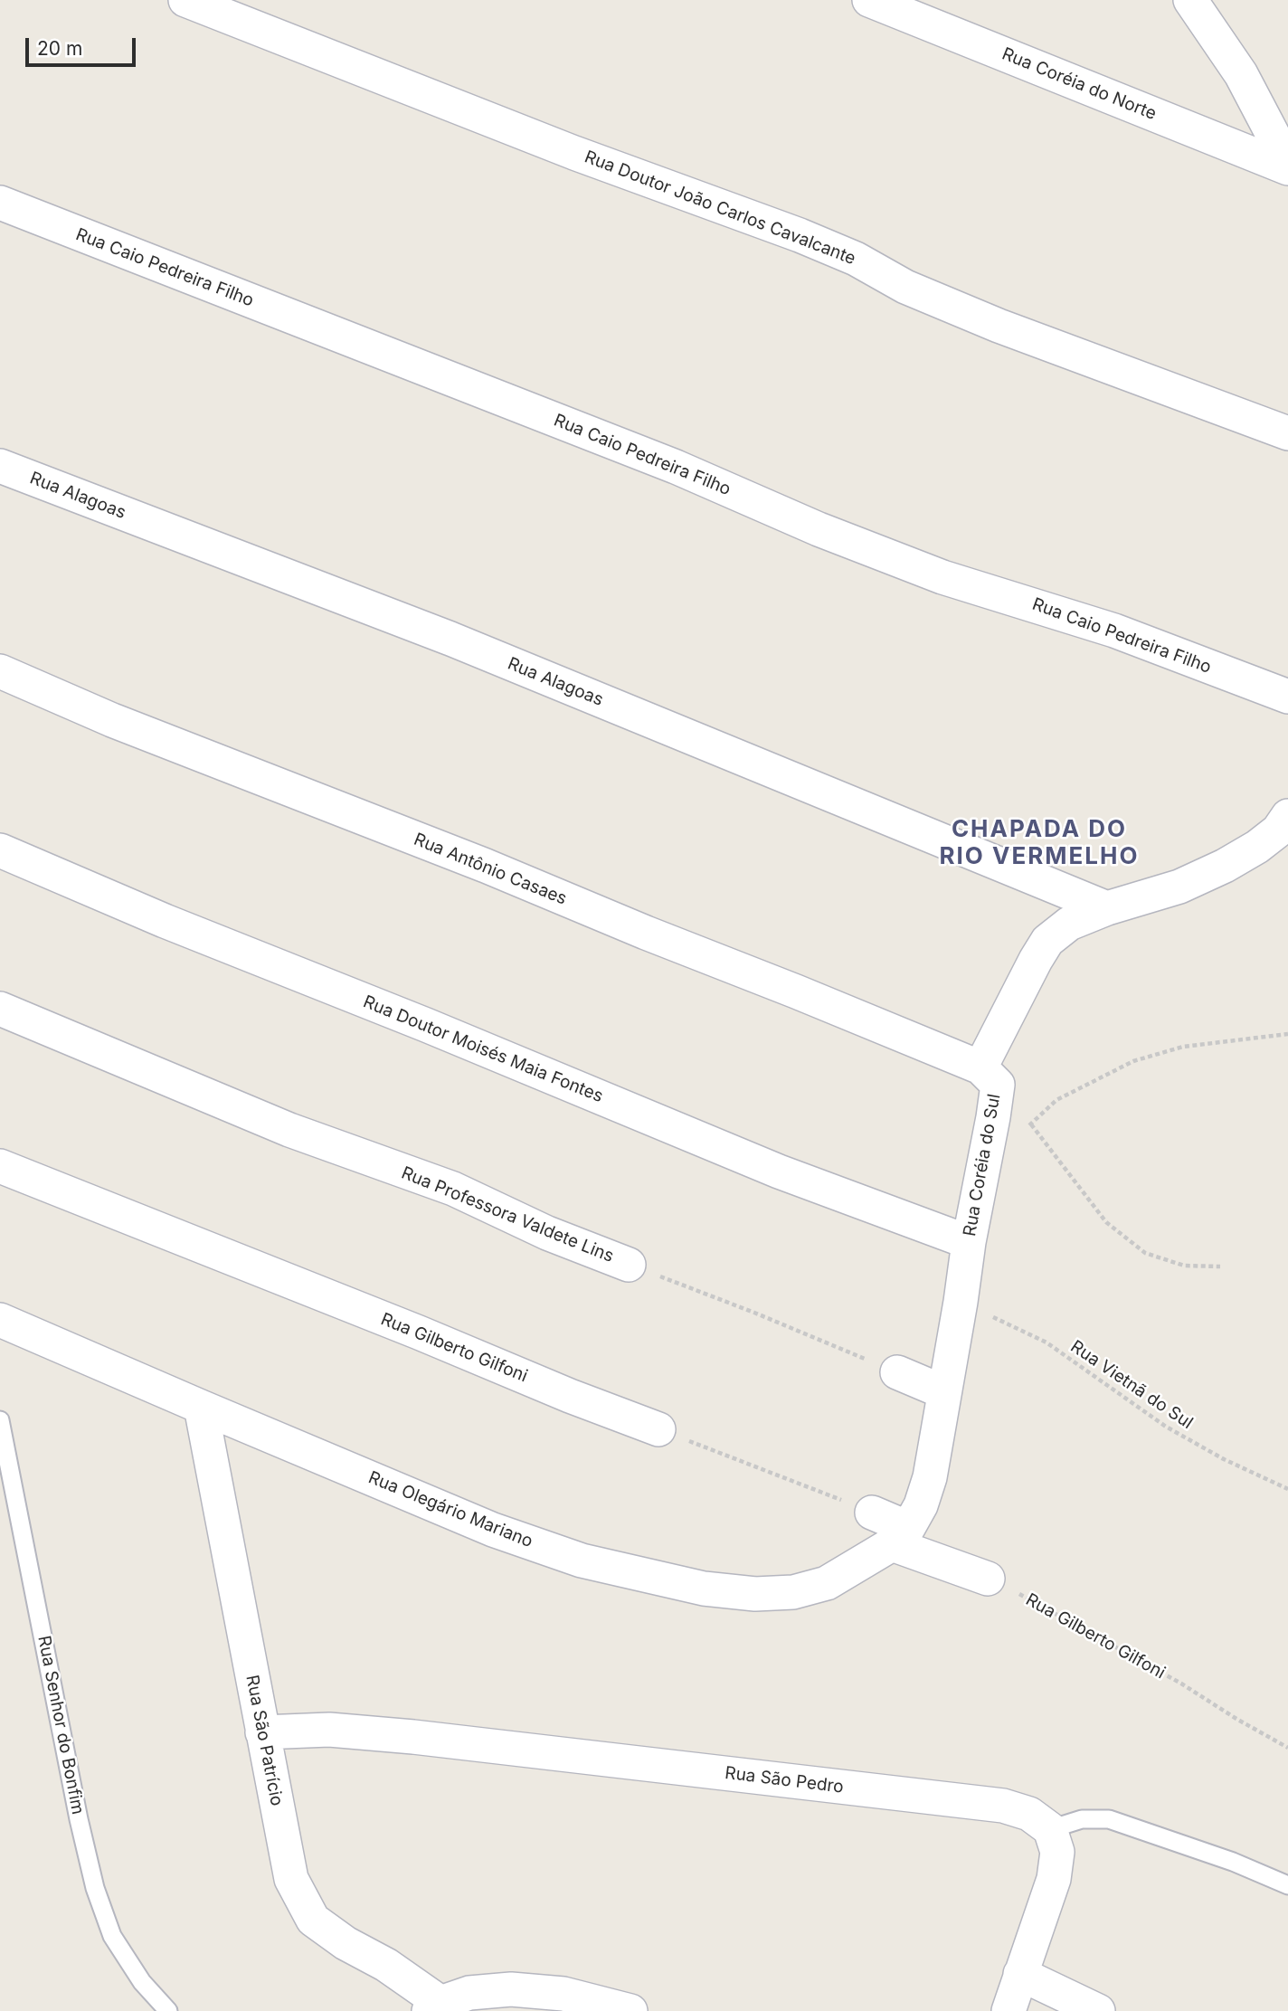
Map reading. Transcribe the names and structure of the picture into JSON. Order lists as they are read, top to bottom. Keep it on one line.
{"streets":{"street":["Rua Coréia do Norte","Rua Doutor João Carlos Cavalcante","Rua Caio Pedreira Filho","Rua Alagoas","Rua Antônio Casaes","Rua Doutor Moisés Maia Fontes","Rua Coréia do Sul","Rua Professora Valdete Lins","Rua Gilberto Gilfoni","Rua Olegário Mariano","Rua São Patrício","Rua São Pedro"],"lane":["Rua Senhor do Bonfim"],"path":["Rua Vietnã do Sul"]},"crossings":[["Rua Alagoas","Rua Coréia do Sul"],["Rua Antônio Casaes","Rua Coréia do Sul"],["Rua Doutor Moisés Maia Fontes","Rua Coréia do Sul"],["Rua Coréia do Sul","Rua Vietnã do Sul"],["Rua Coréia do Sul","Rua Olegário Mariano"],["Rua Olegário Mariano","Rua São Patrício"],["Rua São Patrício","Rua São Pedro"]],"districts":["CHAPADA DO RIO VERMELHO"],"scale_bar":"20 m"}
